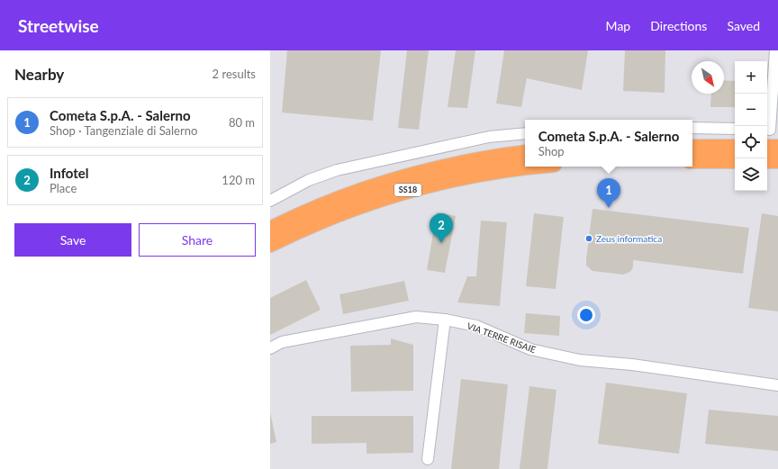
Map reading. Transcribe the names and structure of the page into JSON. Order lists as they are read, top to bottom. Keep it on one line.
{"streets":{"highway":["SS18"],"street":["VIA TERRE RISAIE"]},"places":["Zeus informatica"],"north":"bottom right","page":{"header":"Streetwise","nav":["Map","Directions","Saved"],"heading":["Nearby","2 results"],"map_buttons":["+","−"],"list":[{"mark":"1","name":"Cometa S.p.A. - Salerno","note":"Shop · Tangenziale di Salerno","value":"80 m"},{"mark":"2","name":"Infotel","note":"Place","value":"120 m"}],"popup":["Cometa S.p.A. - Salerno","Shop"],"pins":["1","2"],"buttons":["Save","Share"]}}
